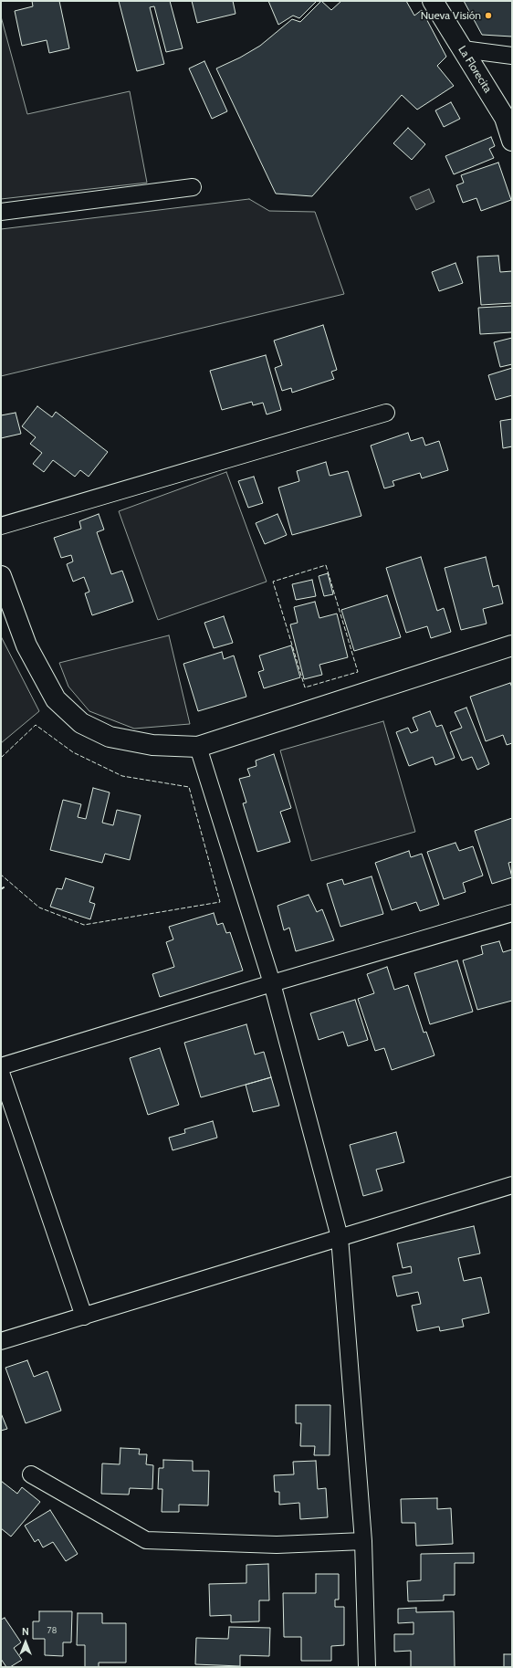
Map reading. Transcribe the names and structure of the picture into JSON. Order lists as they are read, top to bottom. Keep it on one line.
{"streets":{"street":["La Florecita"]},"places":["Nueva Visión"],"house_numbers":["78"],"north":"top"}
